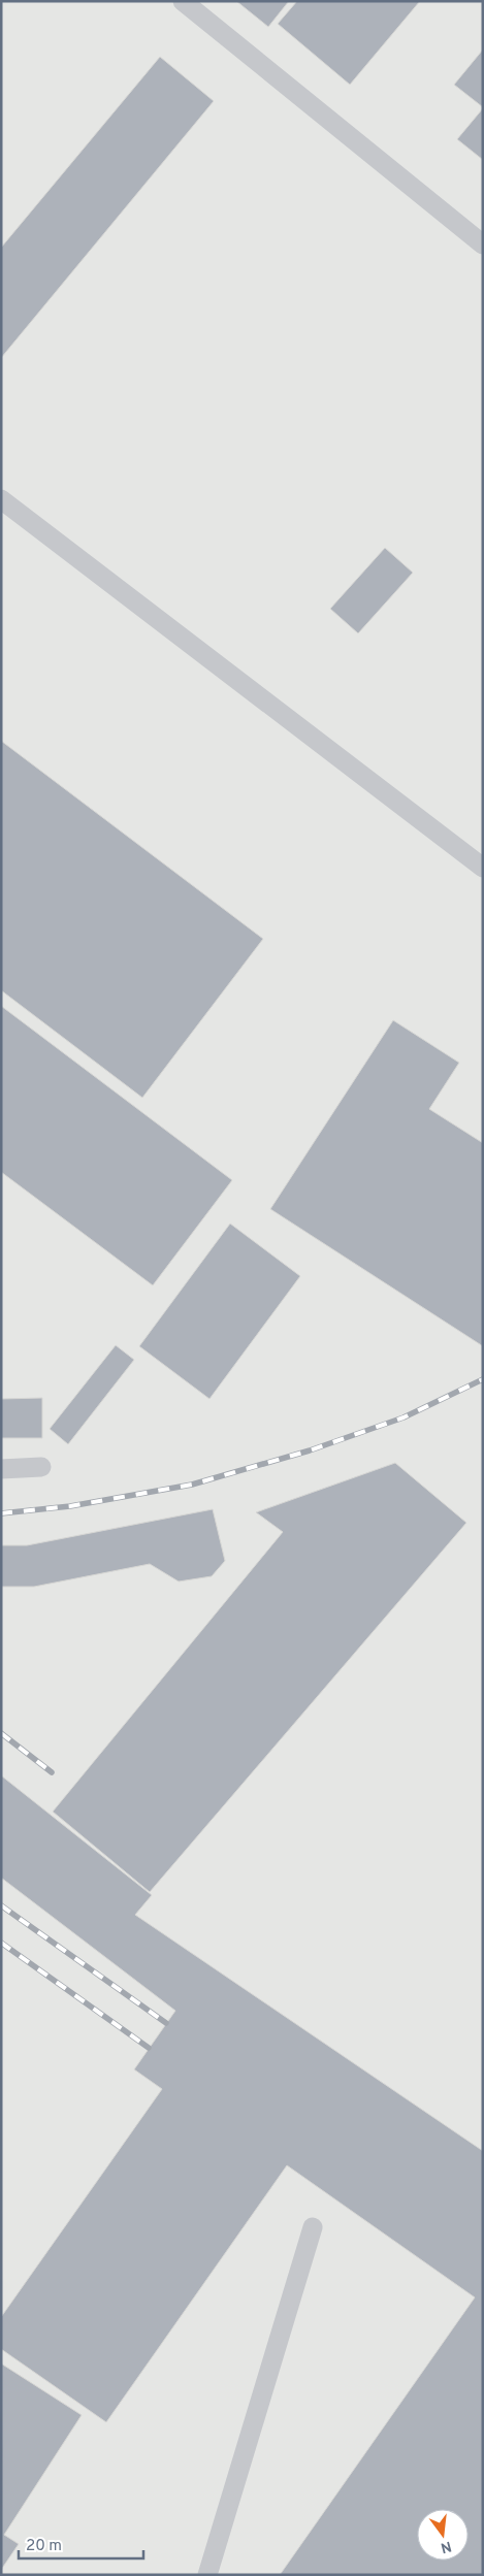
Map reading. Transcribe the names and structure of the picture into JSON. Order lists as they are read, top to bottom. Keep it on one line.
{"scale_bar":"20 m","north":"bottom"}
